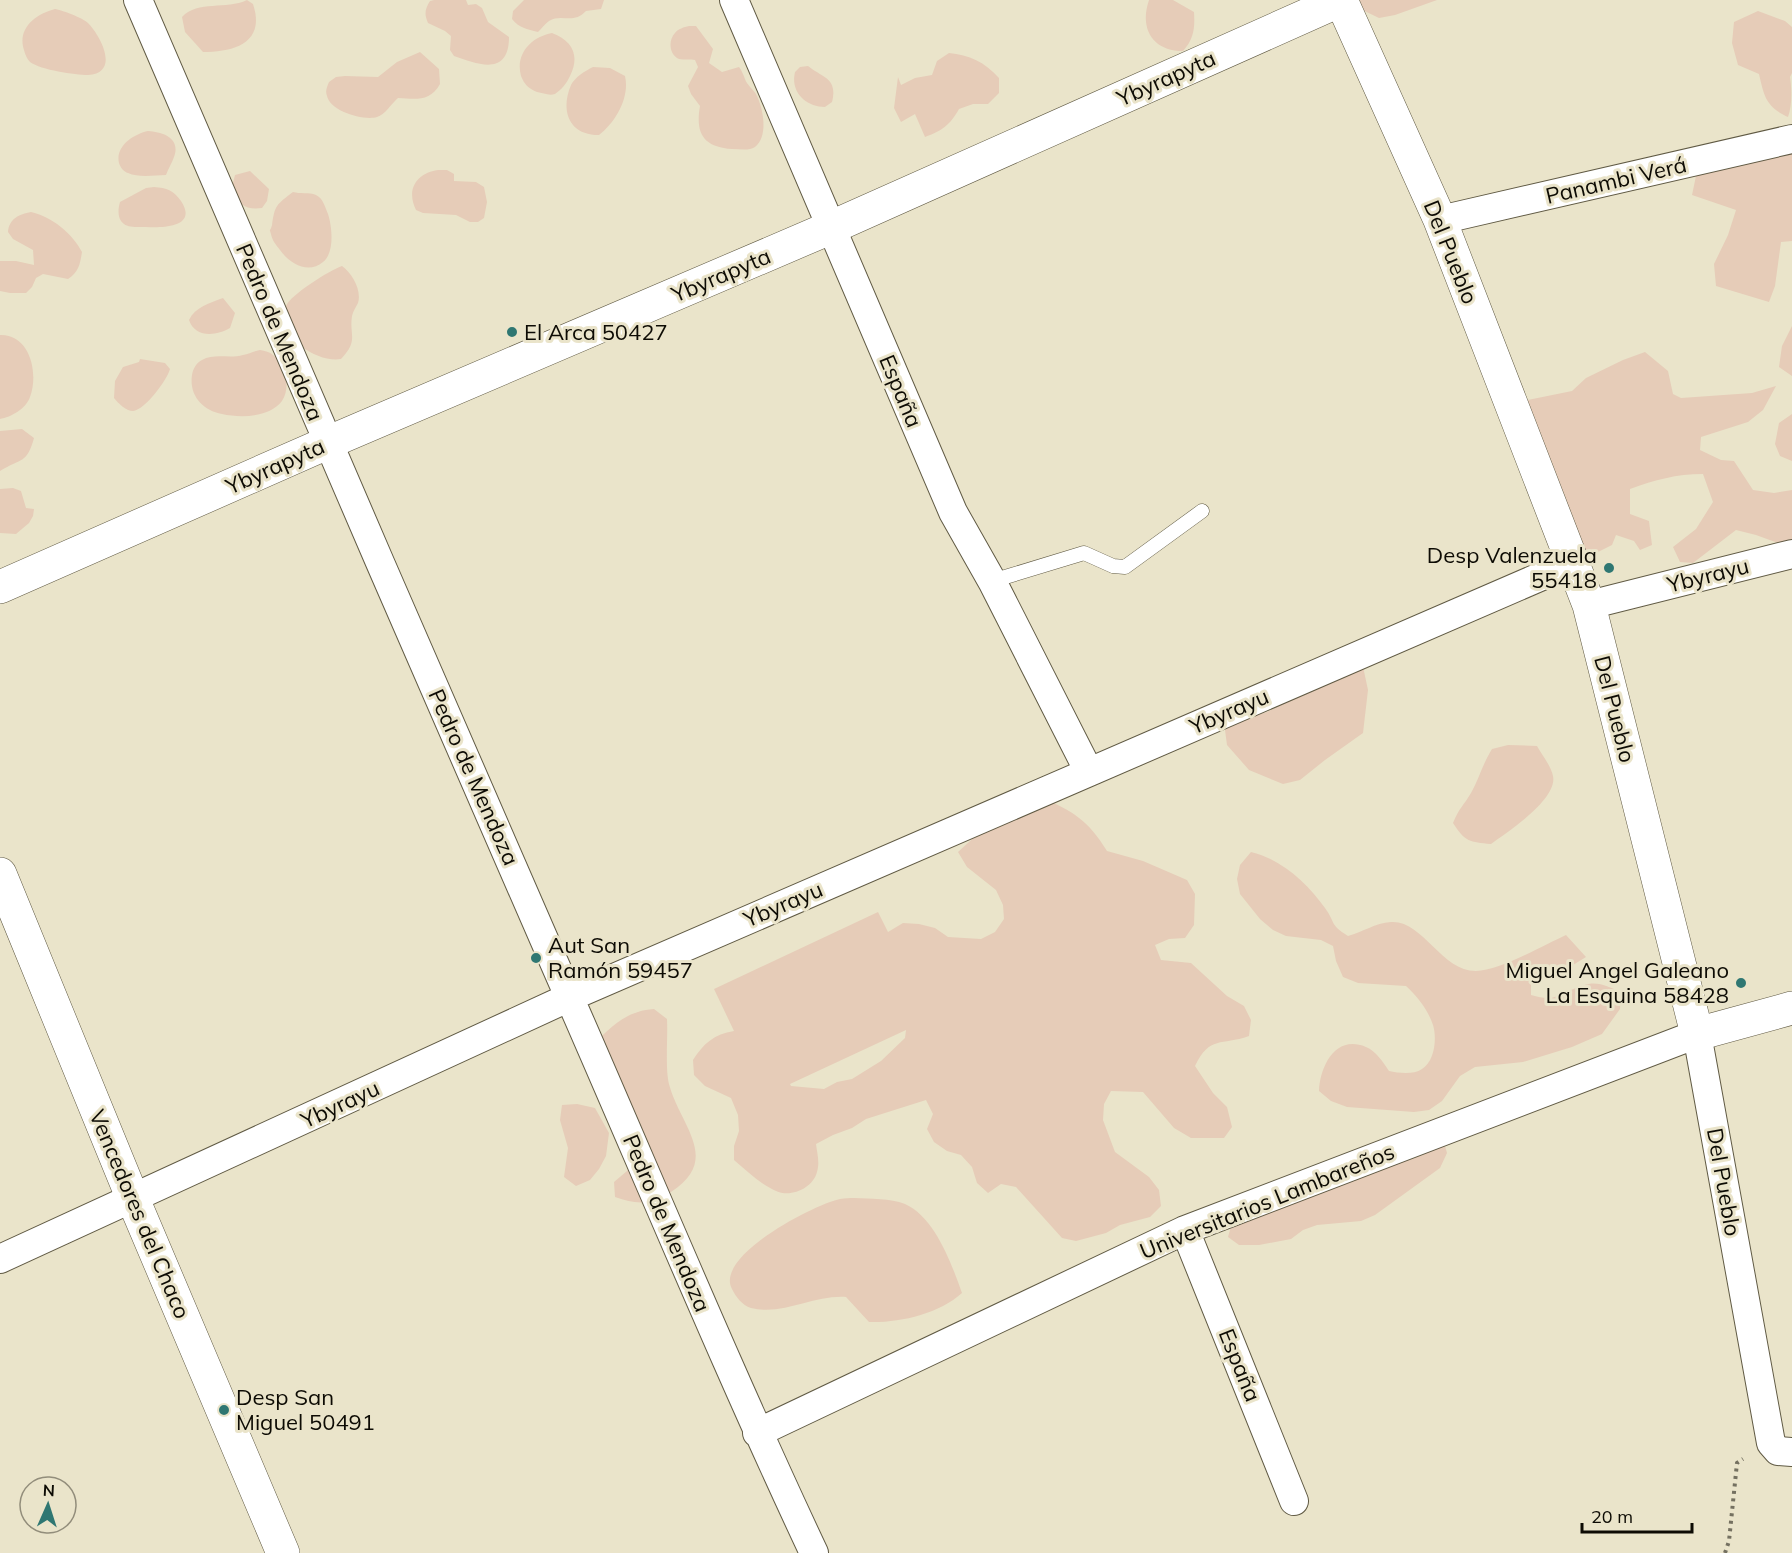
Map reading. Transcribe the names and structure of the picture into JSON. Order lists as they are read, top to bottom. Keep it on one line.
{"streets":{"street":["Ybyrapyta","Panambi Verá","Del Pueblo","Pedro de Mendoza","España","Ybyrayu","Universitarios Lambareños","Vencedores del Chaco"]},"crossings":[["Ybyrapyta","Del Pueblo"],["Ybyrapyta","Pedro de Mendoza"],["Ybyrapyta","España"],["Panambi Verá","Del Pueblo"],["Del Pueblo","Ybyrayu"],["Del Pueblo","Universitarios Lambareños"],["Pedro de Mendoza","Ybyrayu"],["Pedro de Mendoza","Universitarios Lambareños"],["España","Ybyrayu"],["España","Universitarios Lambareños"],["Ybyrayu","Vencedores del Chaco"]],"places":["El Arca 50427","Desp Valenzuela 55418","Aut San Ramón 59457","Miguel Angel Galeano La Esquina 58428","Desp San Miguel 50491"],"scale_bar":"20 m","north":"top"}
